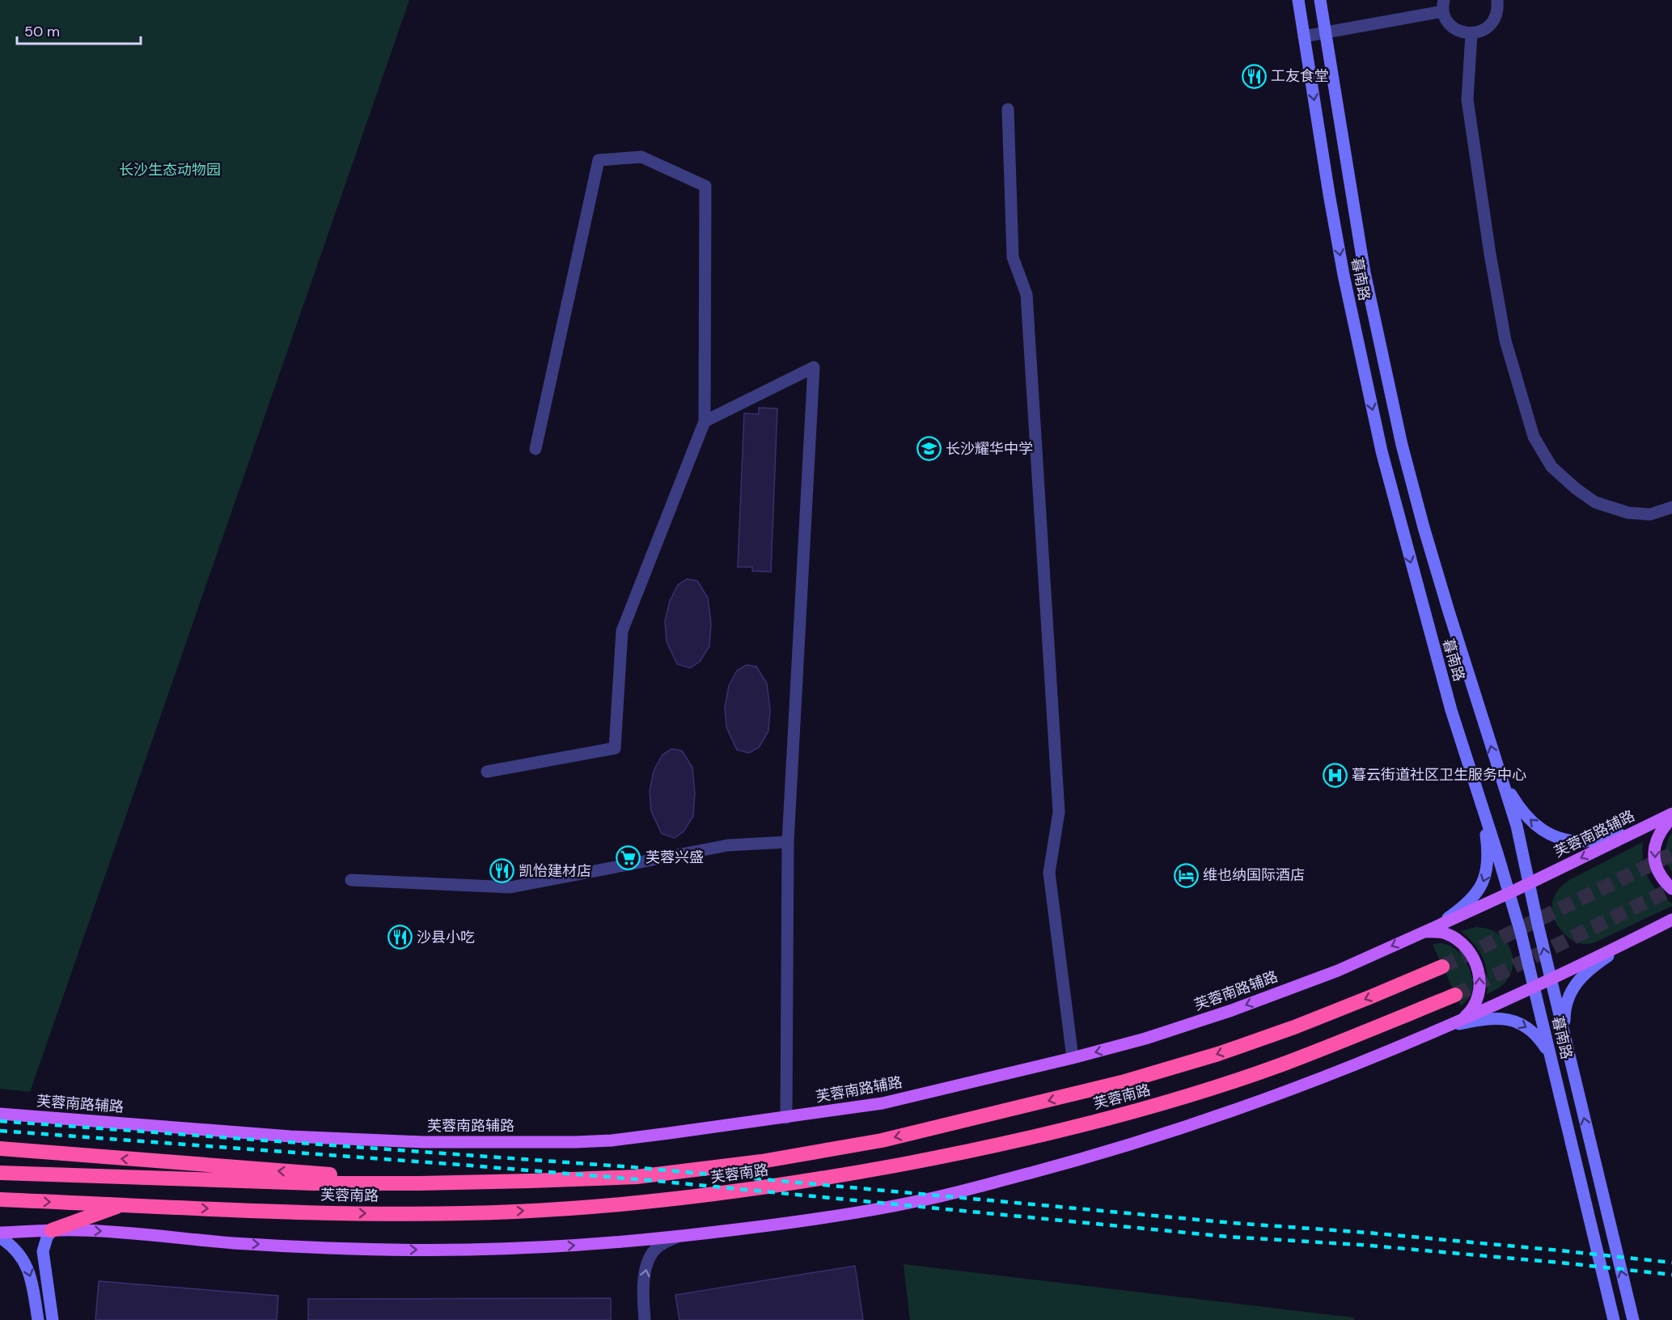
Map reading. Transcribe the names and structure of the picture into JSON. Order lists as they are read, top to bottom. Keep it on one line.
{"streets":{"highway":["芙蓉南路"],"main road":["暮南路","芙蓉南路辅路"]},"crossings":[["暮南路","芙蓉南路辅路"]],"parks":["长沙生态动物园"],"places":{"restaurant":["工友食堂","凯怡建材店","沙县小吃"],"school or university":["长沙耀华中学"],"hospital":["暮云街道社区卫生服务中心"],"supermarket":["芙蓉兴盛"],"hotel":["维也纳国际酒店"]},"scale_bar":"50 m"}
